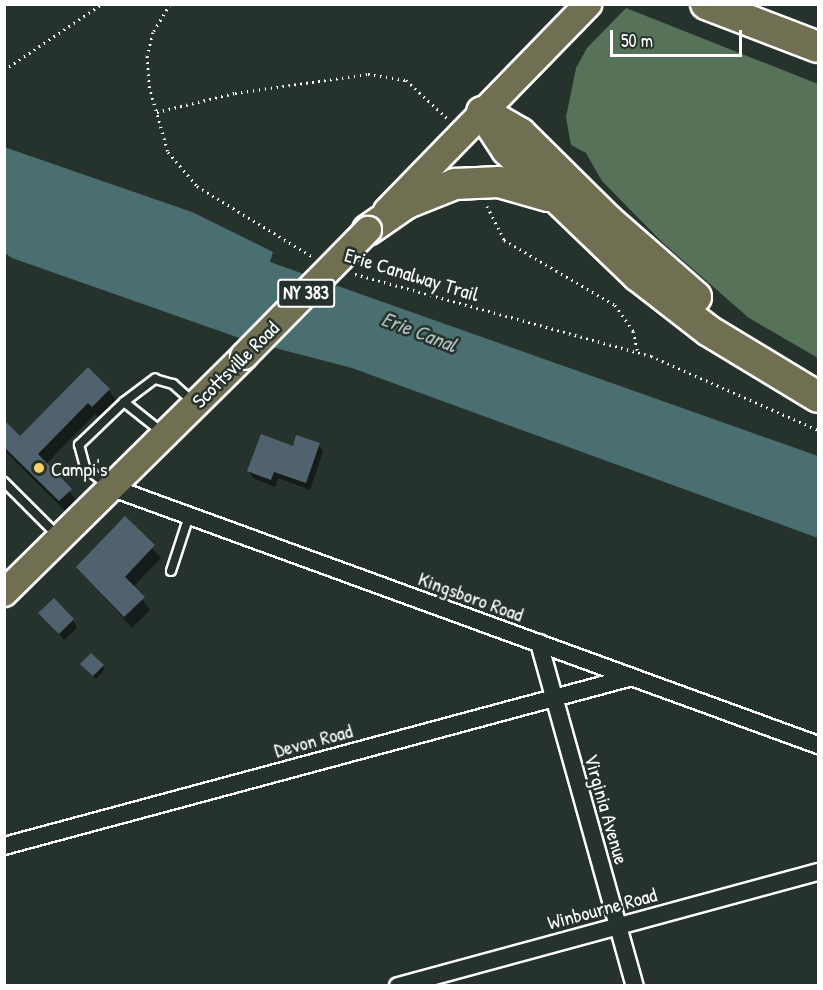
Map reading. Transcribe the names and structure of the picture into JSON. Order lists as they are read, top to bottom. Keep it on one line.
{"streets":{"main road":["NY 383","Scottsville Road"],"street":["Kingsboro Road","Devon Road","Virginia Avenue","Winbourne Road"],"path":["Erie Canalway Trail"]},"crossings":[["Scottsville Road","Kingsboro Road"],["Kingsboro Road","Devon Road"],["Kingsboro Road","Virginia Avenue"],["Devon Road","Virginia Avenue"],["Virginia Avenue","Winbourne Road"]],"water":["Erie Canal"],"places":["Campi's"],"scale_bar":"50 m"}
